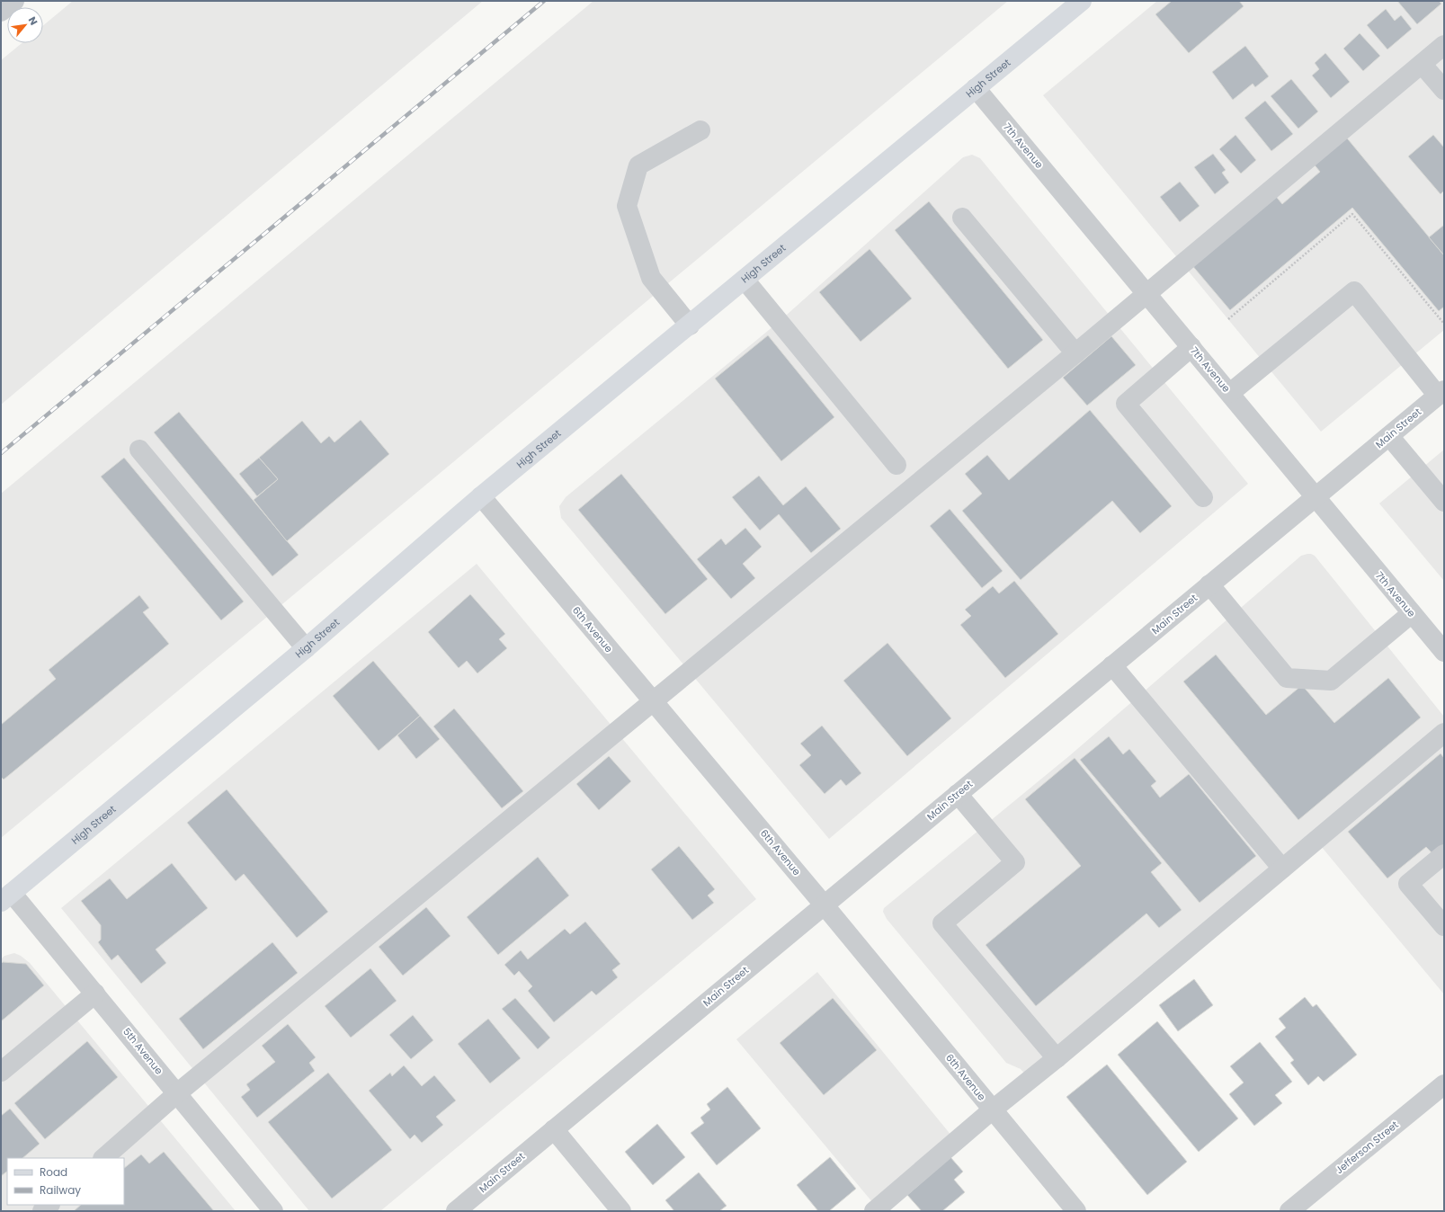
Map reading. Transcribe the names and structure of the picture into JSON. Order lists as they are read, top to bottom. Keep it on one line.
{"streets":{"main road":["High Street"],"street":["7th Avenue","Main Street","6th Avenue","5th Avenue","Jefferson Street"]},"crossings":[["High Street","7th Avenue"],["High Street","6th Avenue"],["High Street","5th Avenue"],["7th Avenue","Main Street"],["Main Street","6th Avenue"]],"legend":["Road","Railway"],"north":"top right"}
